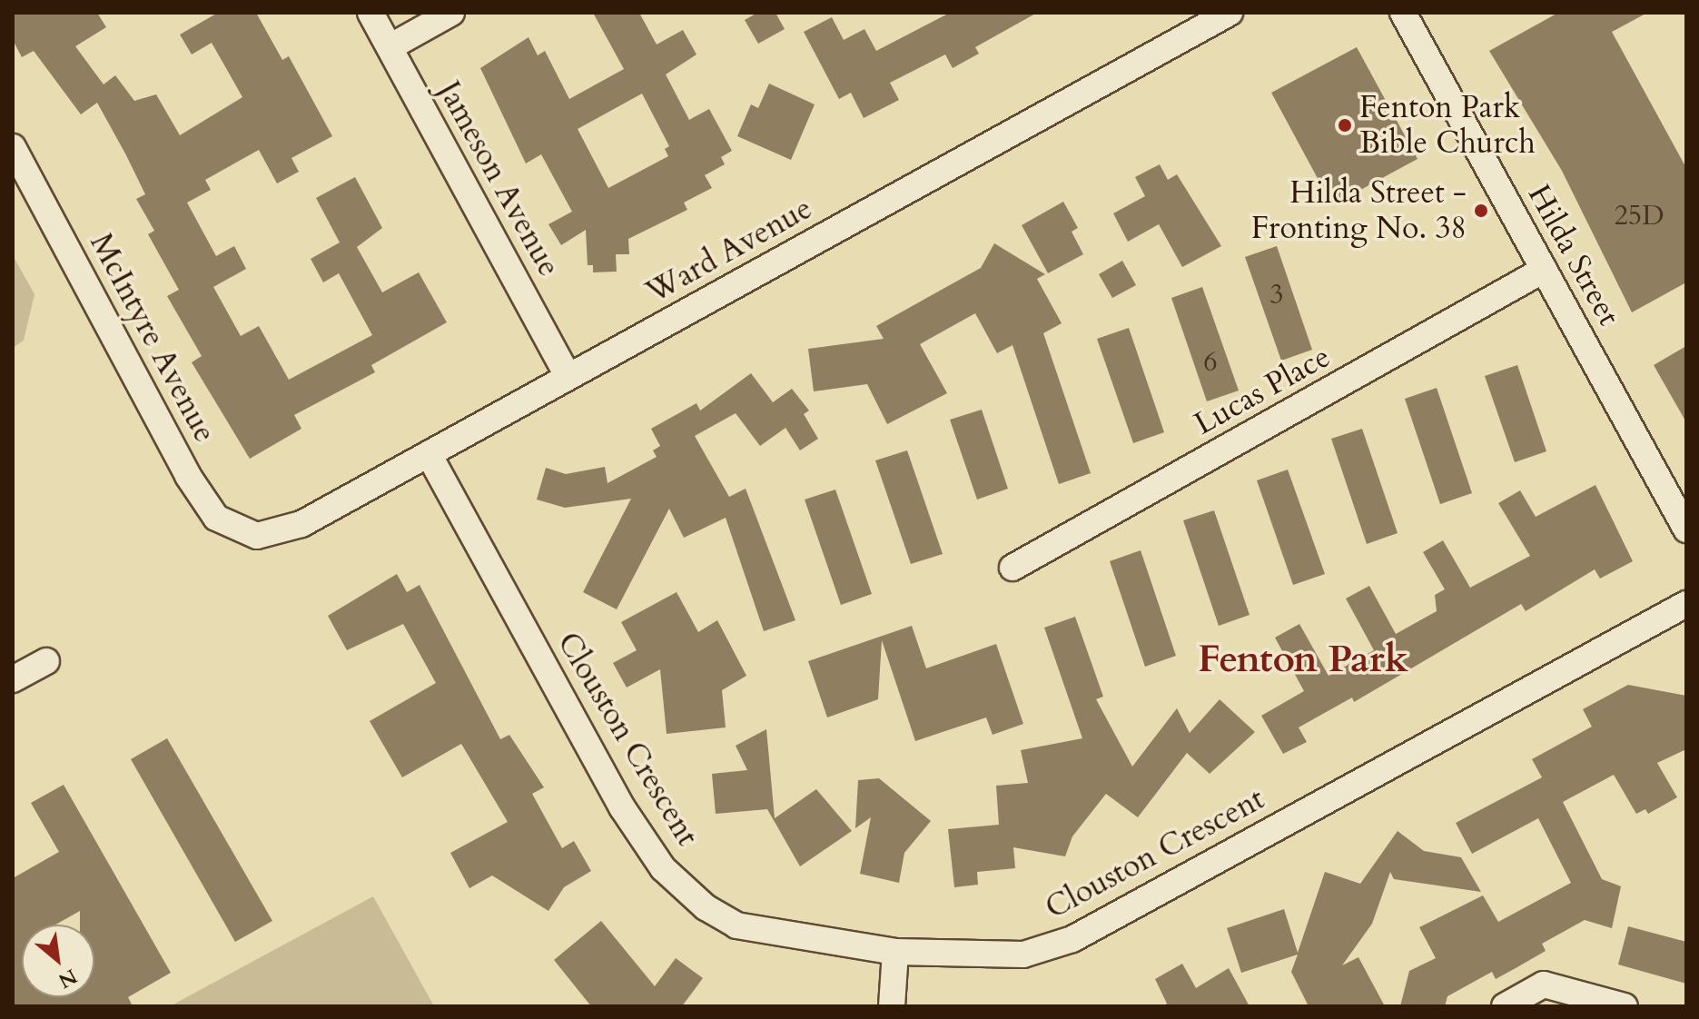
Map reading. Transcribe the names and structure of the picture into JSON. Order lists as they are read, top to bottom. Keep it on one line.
{"streets":{"street":["Jameson Avenue","Ward Avenue","Hilda Street","McIntyre Avenue","Lucas Place","Clouston Crescent"]},"crossings":[["Jameson Avenue","Ward Avenue"],["Ward Avenue","McIntyre Avenue"],["Ward Avenue","Clouston Crescent"],["Hilda Street","Lucas Place"]],"districts":["Fenton Park"],"places":["Fenton Park Bible Church","Hilda Street - Fronting No. 38"],"house_numbers":["25D","3","6"],"north":"bottom right"}
